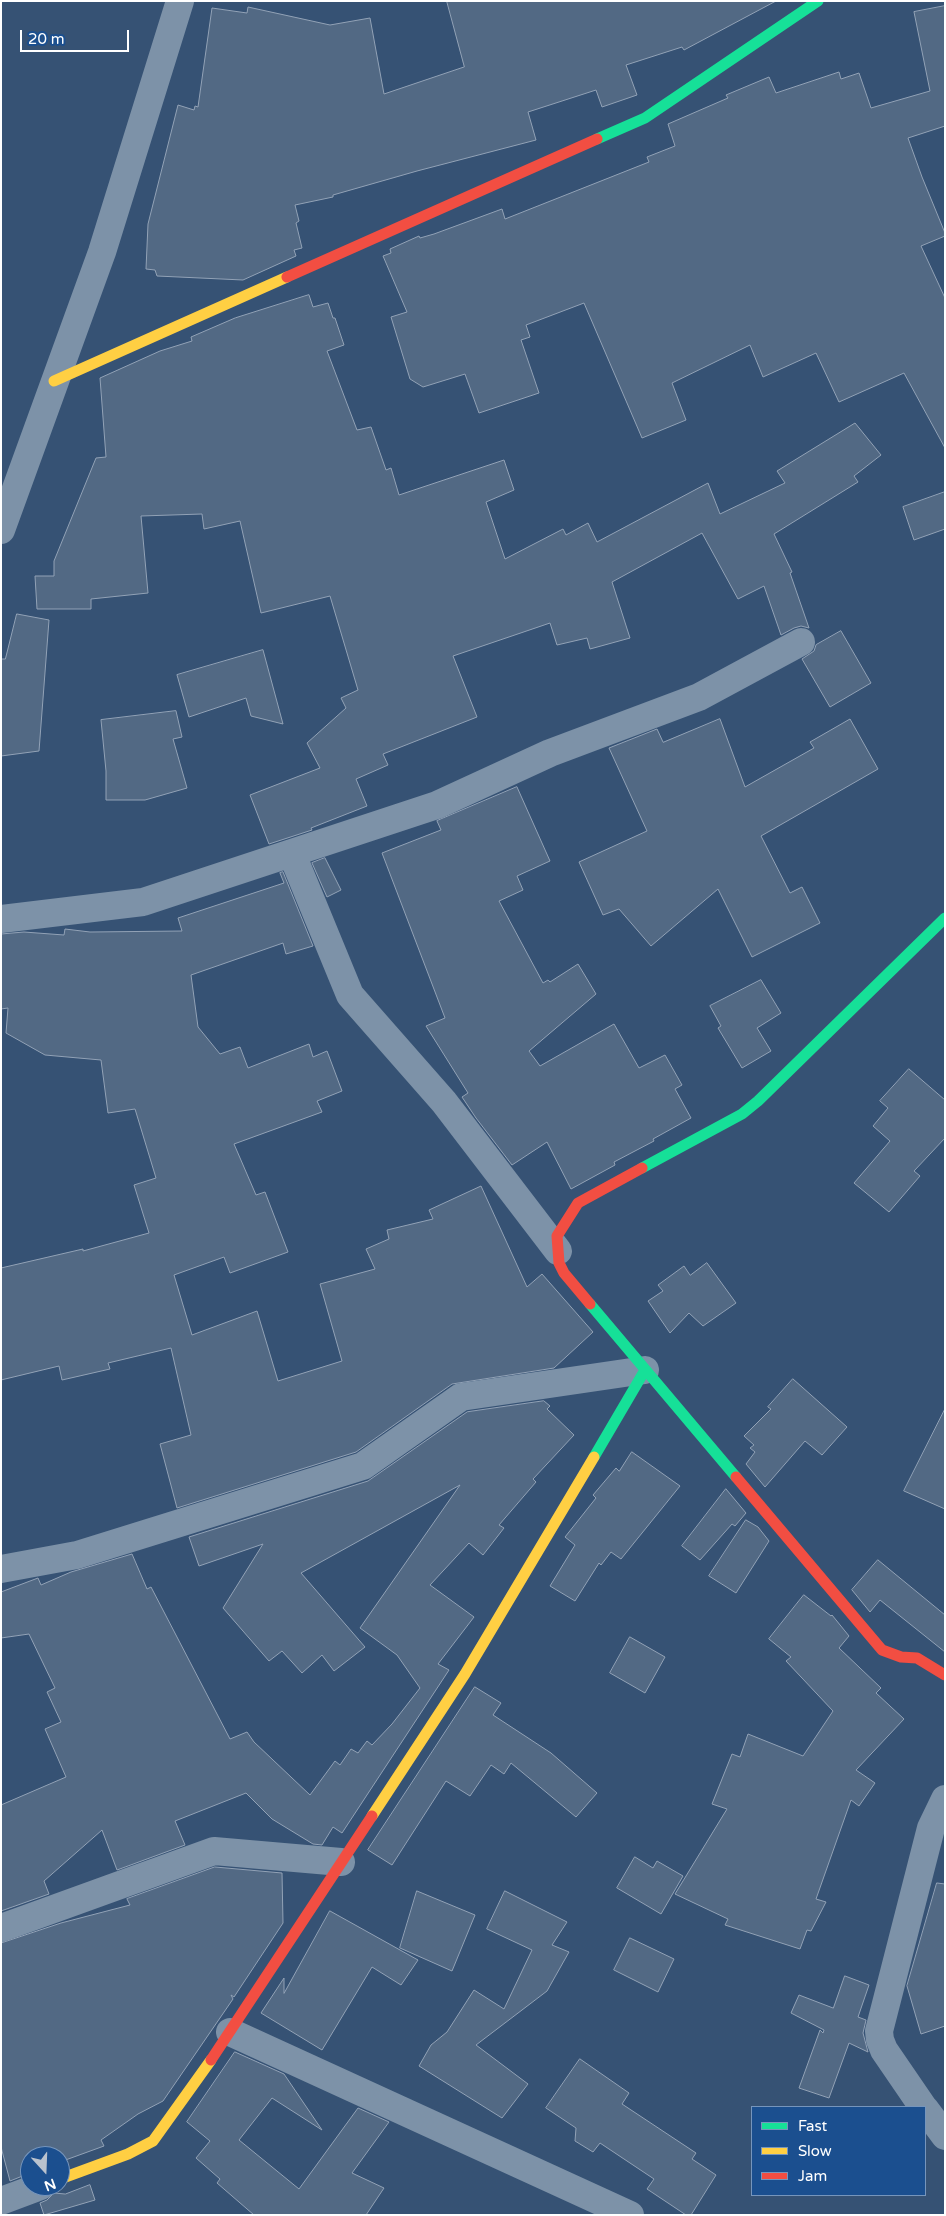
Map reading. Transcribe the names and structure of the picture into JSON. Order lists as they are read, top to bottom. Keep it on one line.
{"legend":["Fast","Slow","Jam"],"scale_bar":"20 m","north":"bottom"}
